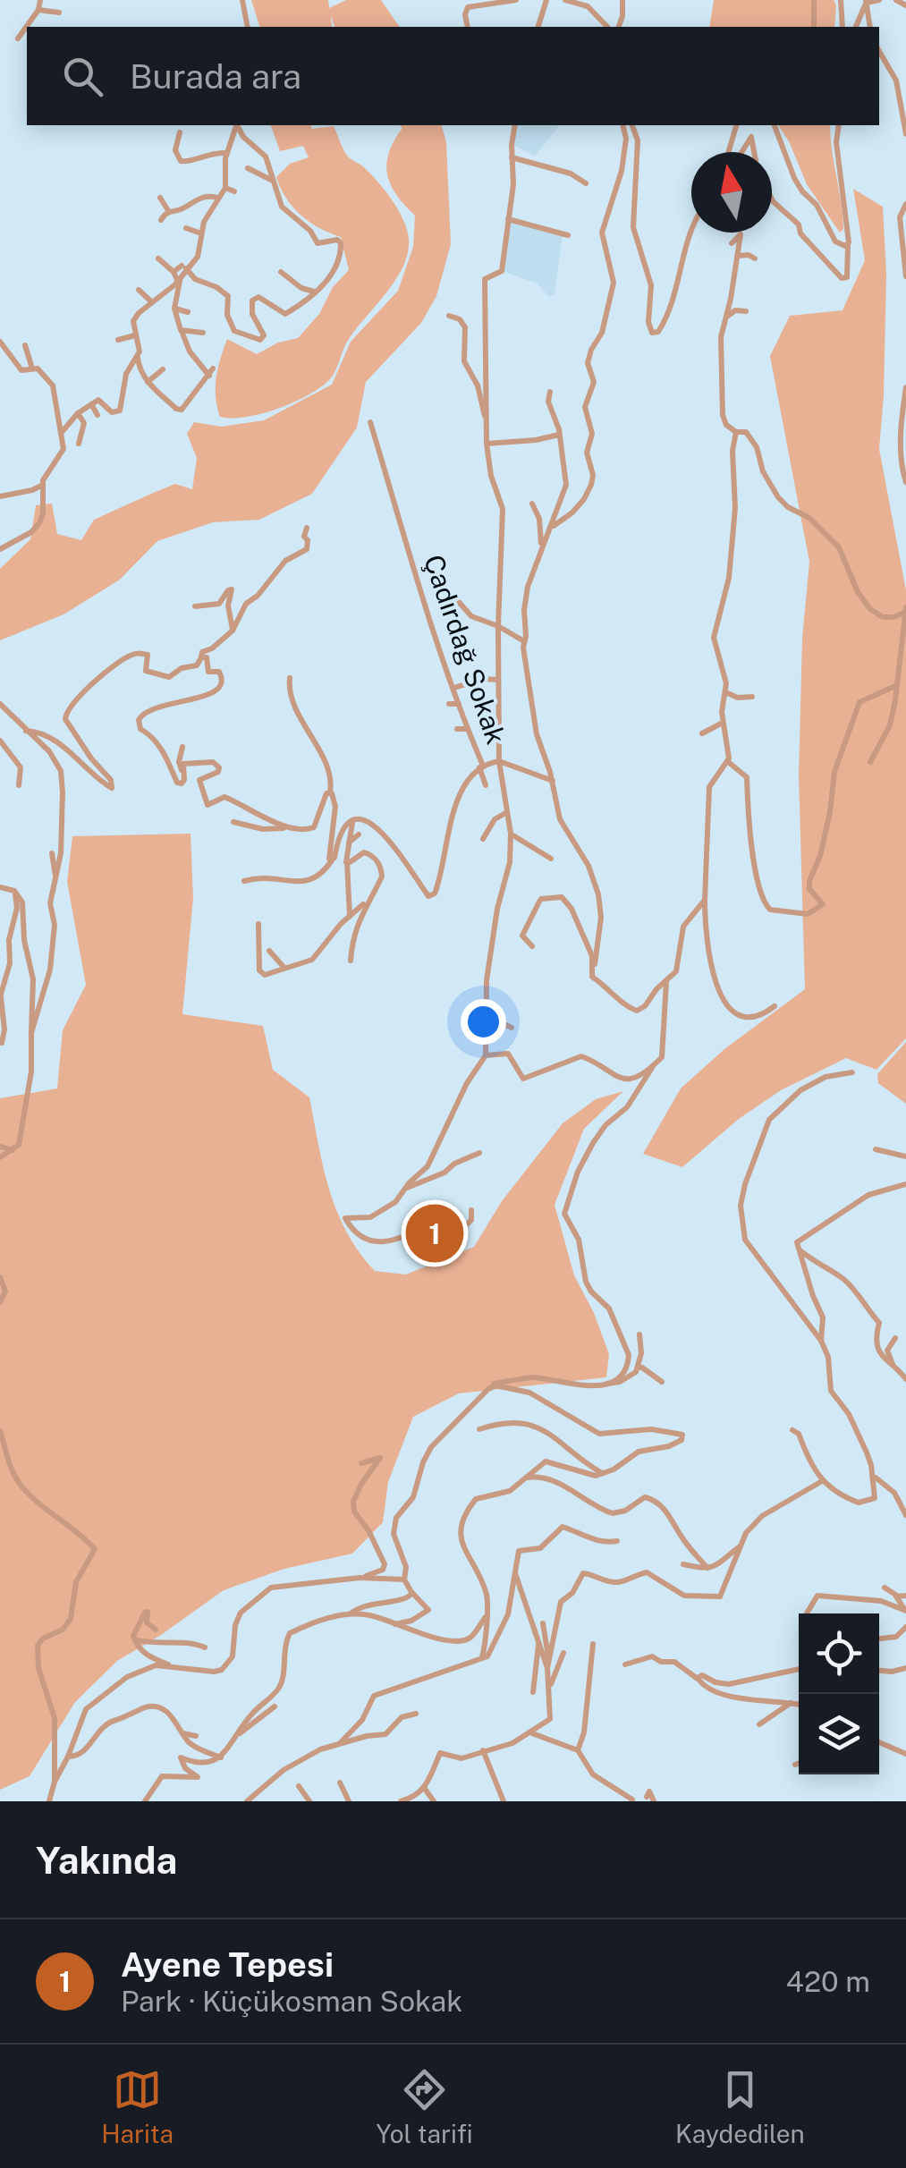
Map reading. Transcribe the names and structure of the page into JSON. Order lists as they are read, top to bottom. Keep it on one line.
{"streets":{"street":["Çadırdağ Sokak"]},"north":"top","page":{"search":"Burada ara","pins":"1","heading":"Yakında","list":[{"mark":"1","name":"Ayene Tepesi","note":"Park · Küçükosman Sokak","value":"420 m"}],"nav":["Harita","Yol tarifi","Kaydedilen"]}}
